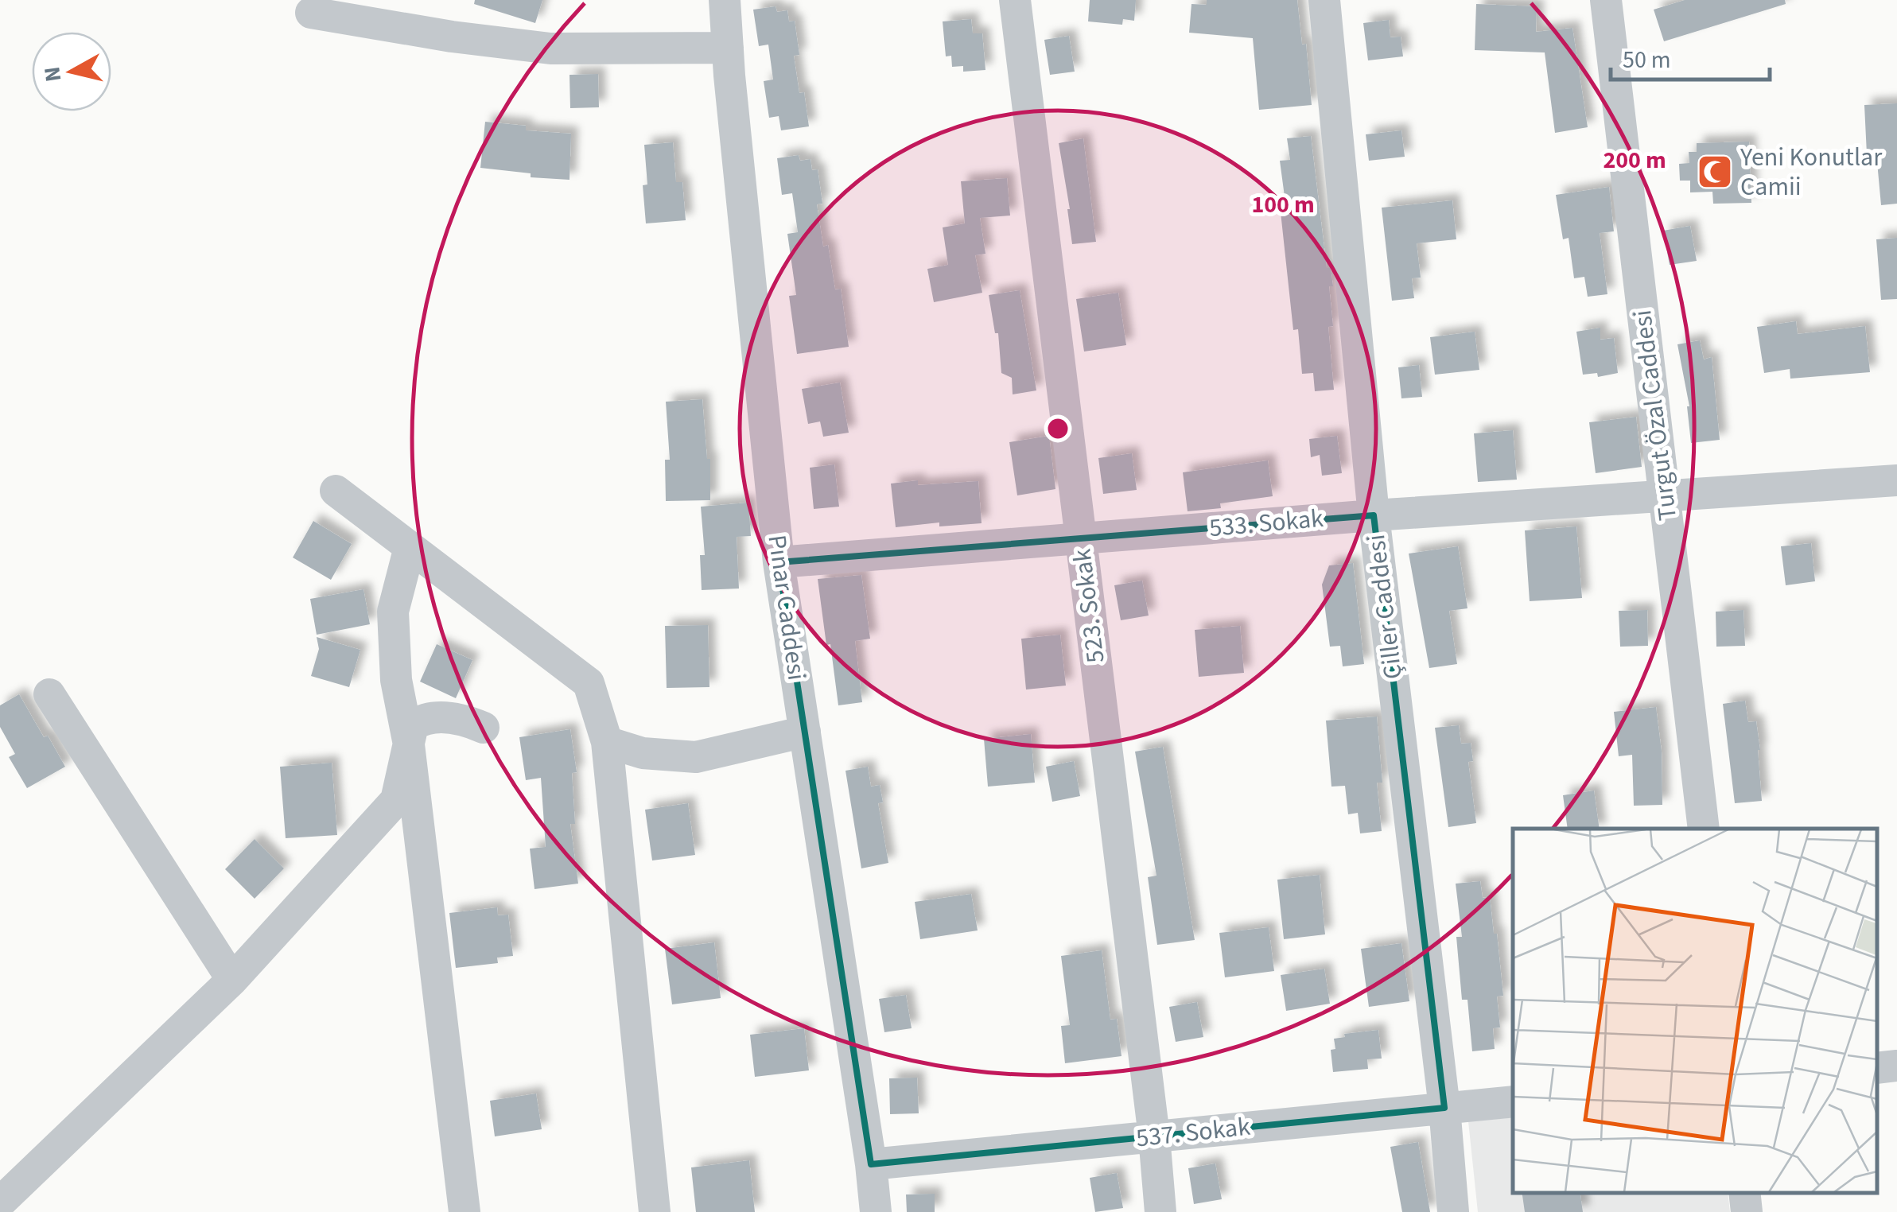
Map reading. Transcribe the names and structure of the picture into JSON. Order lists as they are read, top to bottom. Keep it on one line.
{"streets":{"street":["Turgut Özal Caddesi","533. Sokak","523. Sokak","Çiller Caddesi","Pınar Caddesi","537. Sokak"]},"crossings":[["Turgut Özal Caddesi","533. Sokak"],["533. Sokak","523. Sokak"],["533. Sokak","Çiller Caddesi"],["533. Sokak","Pınar Caddesi"],["523. Sokak","537. Sokak"],["Çiller Caddesi","537. Sokak"],["Pınar Caddesi","537. Sokak"]],"places":{"mosque":["Yeni Konutlar Camii"]},"scale_bar":"50 m","north":"left","rings":["200 m","100 m"]}
